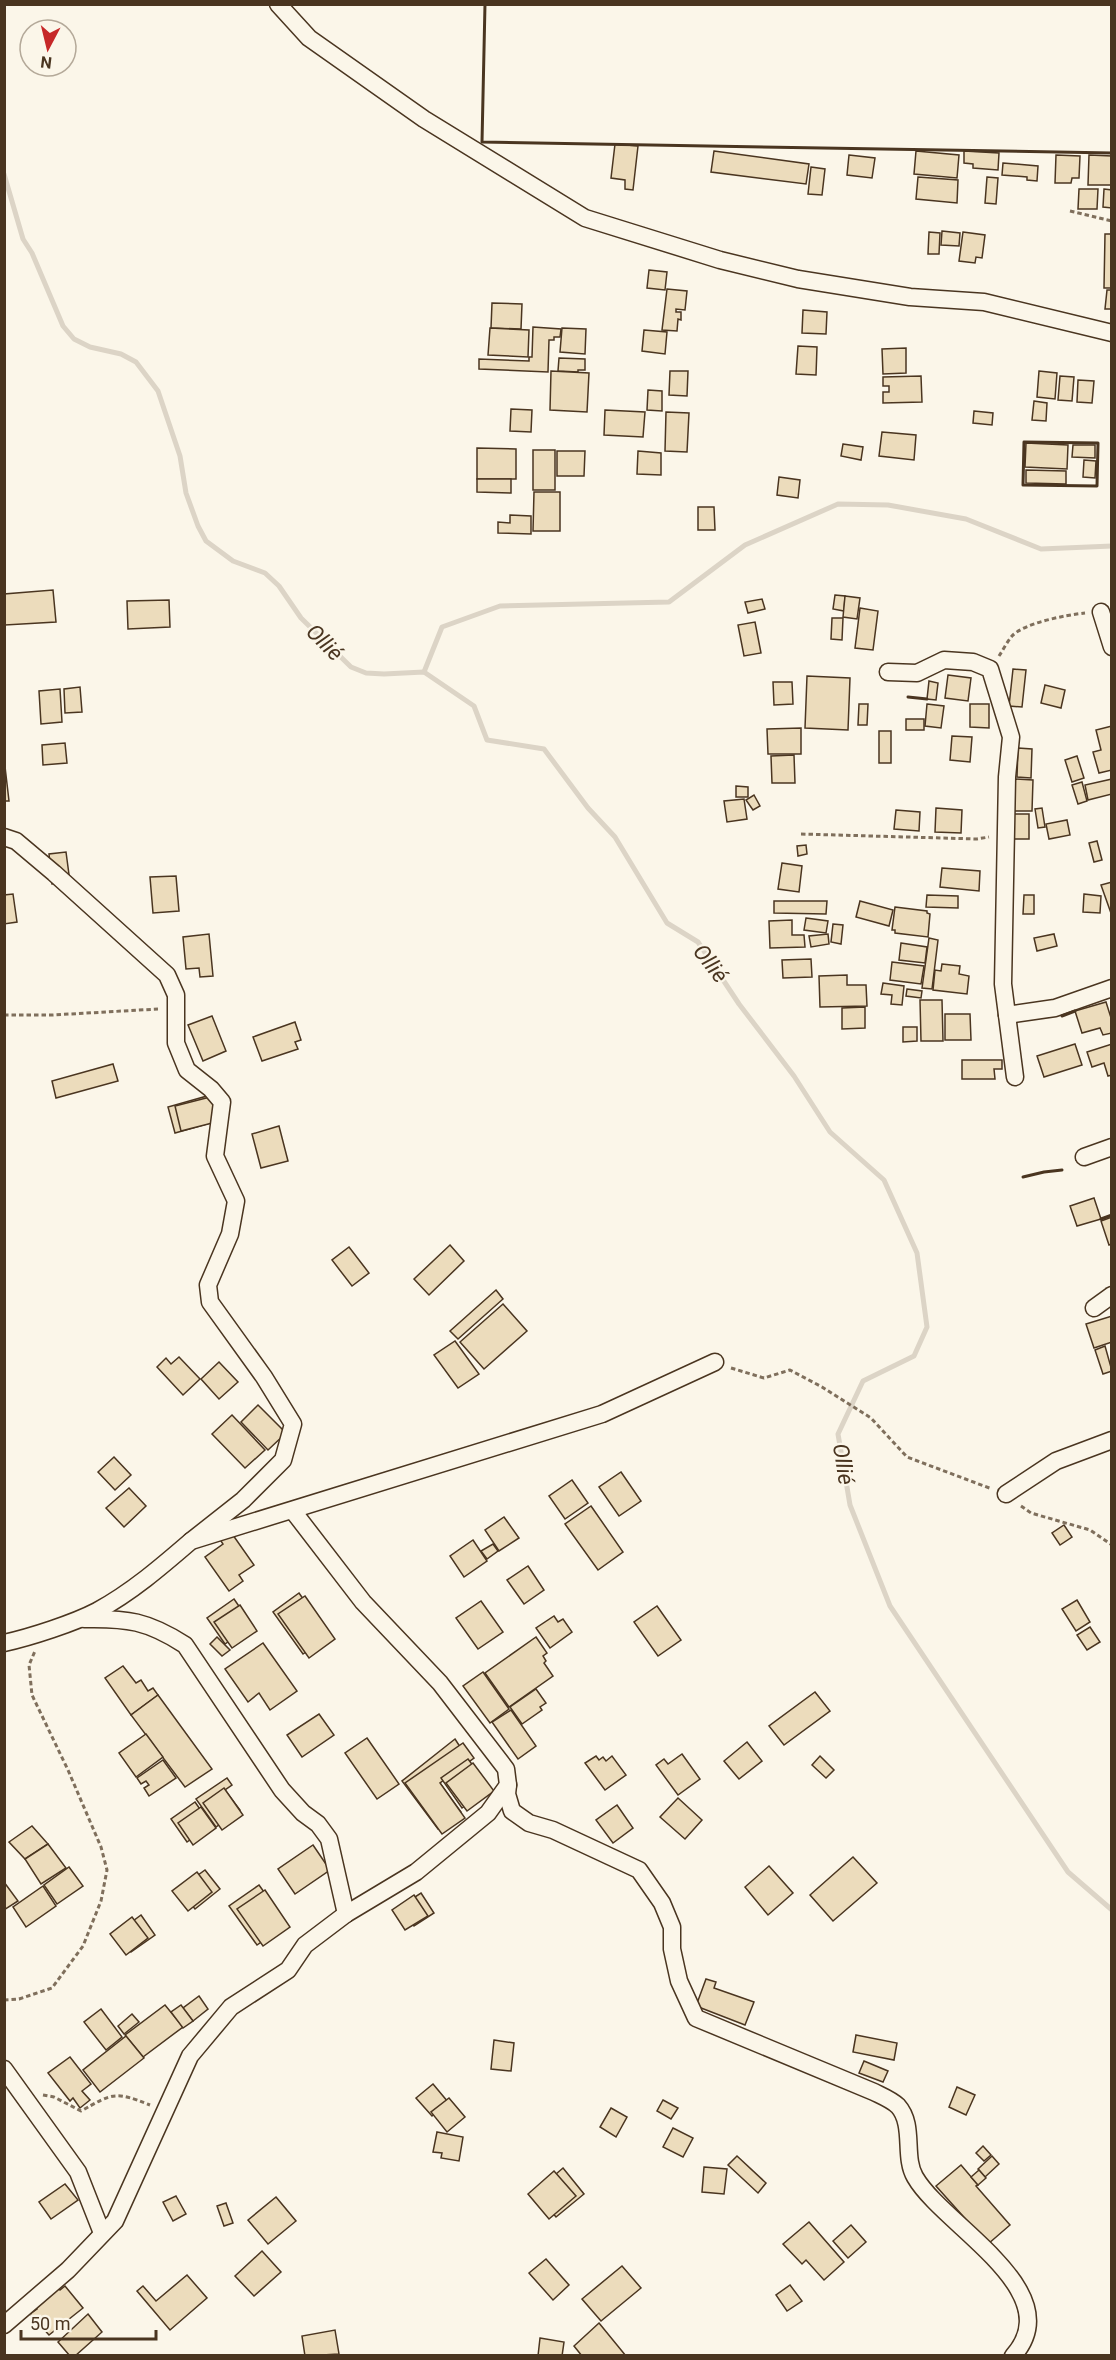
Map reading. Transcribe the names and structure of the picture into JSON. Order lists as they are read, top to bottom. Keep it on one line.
{"water":["Ollié"],"scale_bar":"50 m","north":"bottom"}
